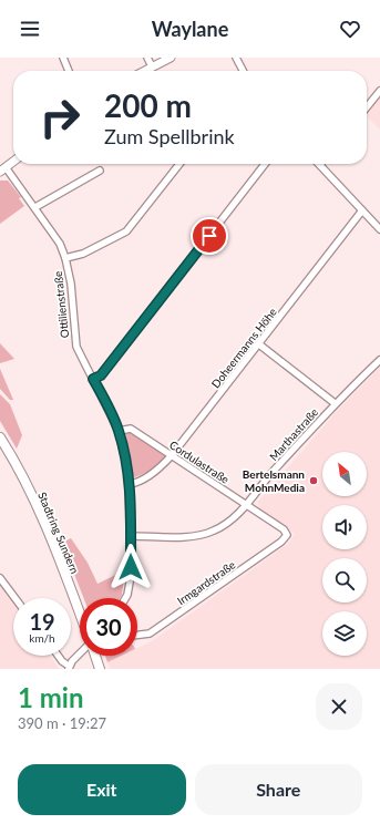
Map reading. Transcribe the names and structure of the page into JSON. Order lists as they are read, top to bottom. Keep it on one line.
{"streets":{"main road":["Stadtring Sundern"],"street":["Ottilienstraße","Doheermanns Höhe","Marthastraße","Cordulastraße","Irmgardstraße"]},"crossings":[["Ottilienstraße","Doheermanns Höhe"],["Ottilienstraße","Marthastraße"],["Ottilienstraße","Cordulastraße"],["Doheermanns Höhe","Marthastraße"],["Doheermanns Höhe","Cordulastraße"],["Marthastraße","Cordulastraße"],["Cordulastraße","Irmgardstraße"]],"places":["Bertelsmann MohnMedia"],"north":"top left","page":{"header":"Waylane","turn":["200 m","Zum Spellbrink"],"speed":"19 km/h","limit":"30","heading":["1 min","390 m · 19:27"],"buttons":["Exit","Share"]}}
